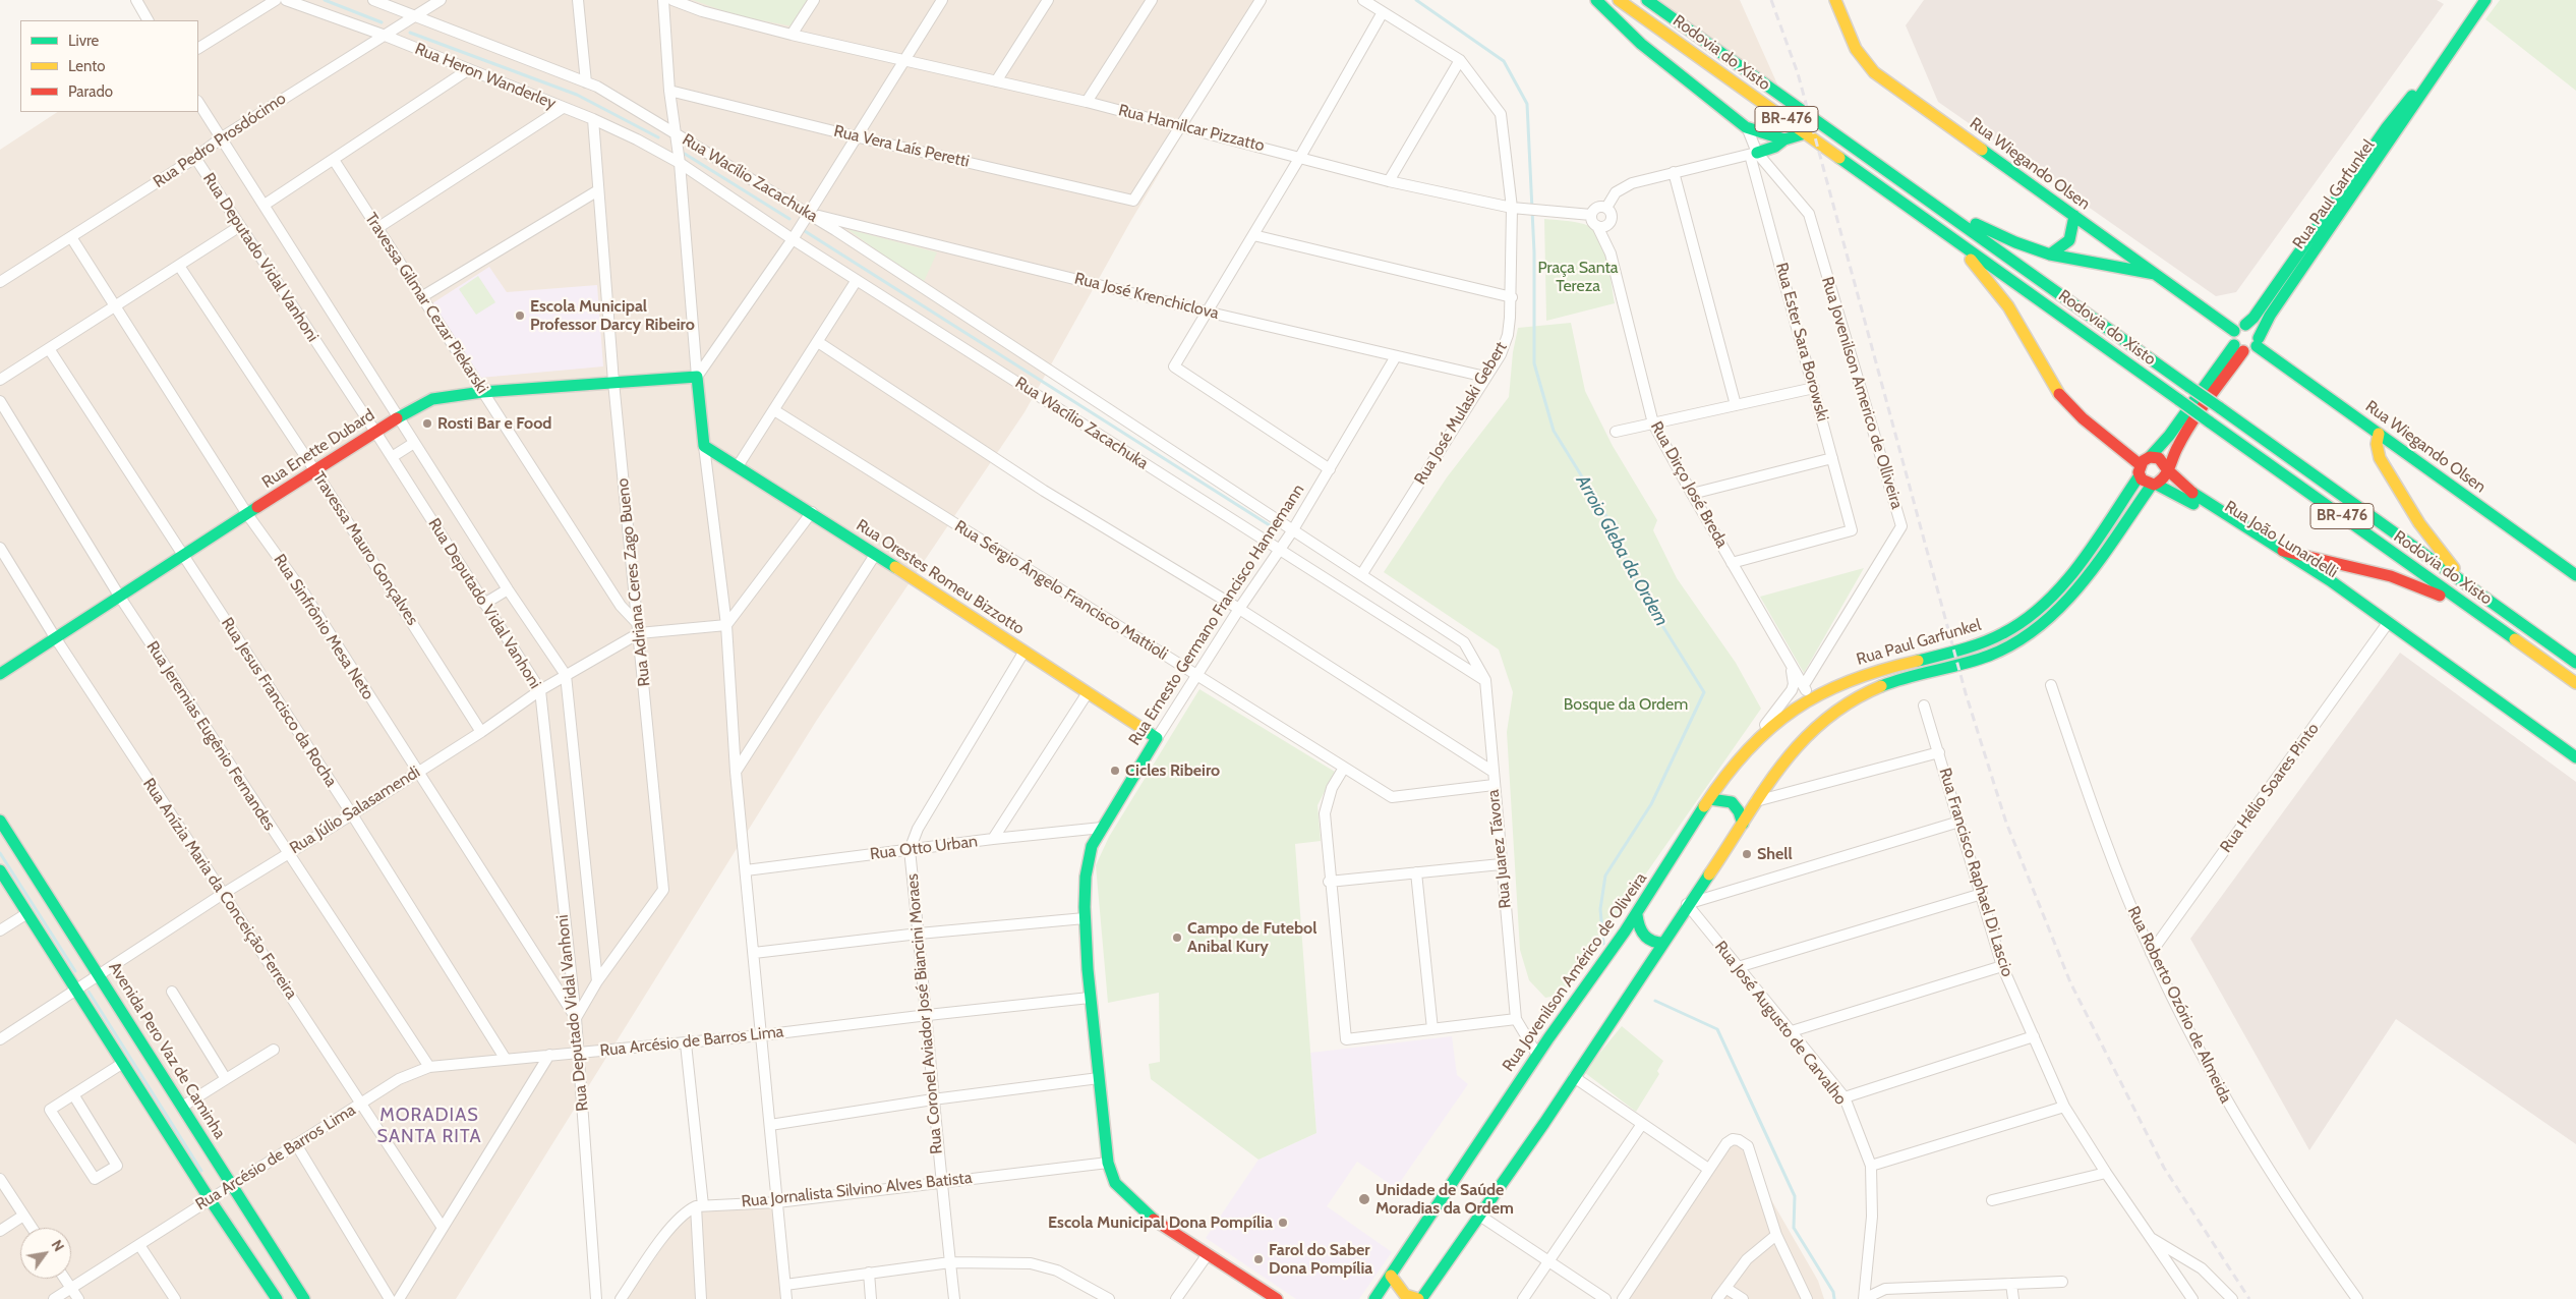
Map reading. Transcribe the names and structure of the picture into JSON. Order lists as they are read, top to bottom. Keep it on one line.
{"streets":{"main road":["Rodovia do Xisto","BR-476","Rua Wiegando Olsen","Rua Paul Garfunkel","Rua Enette Dubard","Rua João Lunardelli","Rua Orestes Romeu Bizzotto","Rua Ernesto Germano Francisco Hannemann","Rua Jovenilson Américo de Oliveira","Avenida Pero Vaz de Caminha"],"street":["Rua Heron Wanderley","Rua Hamilcar Pizzatto","Rua Pedro Prosdócimo","Rua Vera Laís Peretti","Rua Wacílio Zacachuka","Rua Deputado Vidal Vanhoni","Rua José Krenchiclova","Travessa Gilmar Cezar Piekarski","Rua Ester Sara Borowski","Rua Jovenilson Americo de Olliveira","Rua José Mulaski Gebert","Rua Dirço José Breda","Travessa Mauro Gonçalves","Rua Adriana Ceres Zago Bueno","Rua Sérgio Ângelo Francisco Mattioli","Rua Sinfrônio Mesa Neto","Rua Jesus Francisco da Rocha","Rua Jeremias Eugênio Fernandes","Rua Hélio Soares Pinto","Rua Júlio Salasamendi","Rua Otto Urban","Rua Juarez Távora","Rua Francisco Raphael Di Lascio","Rua Anízia Maria da Conceição Ferreira","Rua Roberto Ozório de Almeida","Rua Coronel Aviador José Biancini Moraes","Rua José Augusto de Carvalho","Rua Arcésio de Barros Lima","Rua Jornalista Silvino Alves Batista"]},"crossings":[["Rua Heron Wanderley","Rua Pedro Prosdócimo"],["Rua Heron Wanderley","Rua Wacílio Zacachuka"],["Rua Heron Wanderley","Rua Adriana Ceres Zago Bueno"],["Rua Hamilcar Pizzatto","Rua Vera Laís Peretti"],["Rua Hamilcar Pizzatto","Rua José Mulaski Gebert"],["Rua Hamilcar Pizzatto","Rua Dirço José Breda"],["Rua Pedro Prosdócimo","Rua Deputado Vidal Vanhoni"],["Rua Pedro Prosdócimo","Rua Sinfrônio Mesa Neto"],["Rua Wiegando Olsen","Rua Paul Garfunkel"],["Rua Wacílio Zacachuka","Rua José Krenchiclova"],["Rua Wacílio Zacachuka","Rua José Mulaski Gebert"],["Rua Wacílio Zacachuka","Rua Ernesto Germano Francisco Hannemann"],["Rua Wacílio Zacachuka","Rua Juarez Távora"],["Rua Paul Garfunkel","Rua Dirço José Breda"],["Rua Paul Garfunkel","Rua João Lunardelli"],["Rua Paul Garfunkel","Rua Jovenilson Américo de Oliveira"],["Rua Deputado Vidal Vanhoni","Rua Enette Dubard"],["Rua Deputado Vidal Vanhoni","Rua Adriana Ceres Zago Bueno"],["Rua Deputado Vidal Vanhoni","Rua Sinfrônio Mesa Neto"],["Rua Deputado Vidal Vanhoni","Rua Júlio Salasamendi"],["Rua Deputado Vidal Vanhoni","Rua Arcésio de Barros Lima"],["Rua José Krenchiclova","Rua José Mulaski Gebert"],["Rua José Krenchiclova","Rua Ernesto Germano Francisco Hannemann"],["Travessa Gilmar Cezar Piekarski","Rua Enette Dubard"],["Travessa Gilmar Cezar Piekarski","Rua Adriana Ceres Zago Bueno"],["Travessa Gilmar Cezar Piekarski","Rua Júlio Salasamendi"],["Rua Ester Sara Borowski","Rua Jovenilson Americo de Olliveira"],["Rua Ester Sara Borowski","Rua Dirço José Breda"],["Rua Jovenilson Americo de Olliveira","Rua Dirço José Breda"],["Rua Enette Dubard","Travessa Mauro Gonçalves"],["Rua Enette Dubard","Rua Adriana Ceres Zago Bueno"],["Rua Enette Dubard","Rua Sinfrônio Mesa Neto"],["Rua Enette Dubard","Rua Jesus Francisco da Rocha"],["Rua Enette Dubard","Rua Jeremias Eugênio Fernandes"],["Rua Enette Dubard","Rua Anízia Maria da Conceição Ferreira"],["Rua Dirço José Breda","Rua Jovenilson Américo de Oliveira"],["Rua João Lunardelli","Rua Hélio Soares Pinto"],["Travessa Mauro Gonçalves","Rua Júlio Salasamendi"],["Rua Orestes Romeu Bizzotto","Rua Ernesto Germano Francisco Hannemann"],["Rua Adriana Ceres Zago Bueno","Rua Sinfrônio Mesa Neto"],["Rua Adriana Ceres Zago Bueno","Rua Júlio Salasamendi"],["Rua Sérgio Ângelo Francisco Mattioli","Rua Ernesto Germano Francisco Hannemann"],["Rua Sérgio Ângelo Francisco Mattioli","Rua Juarez Távora"],["Rua Ernesto Germano Francisco Hannemann","Rua Otto Urban"],["Rua Ernesto Germano Francisco Hannemann","Rua Arcésio de Barros Lima"],["Rua Ernesto Germano Francisco Hannemann","Rua Jornalista Silvino Alves Batista"],["Rua Sinfrônio Mesa Neto","Rua Júlio Salasamendi"],["Rua Jesus Francisco da Rocha","Rua Júlio Salasamendi"],["Rua Jesus Francisco da Rocha","Rua Arcésio de Barros Lima"],["Rua Jeremias Eugênio Fernandes","Rua Júlio Salasamendi"],["Rua Jeremias Eugênio Fernandes","Rua Arcésio de Barros Lima"],["Rua Hélio Soares Pinto","Rua Roberto Ozório de Almeida"],["Rua Júlio Salasamendi","Rua Anízia Maria da Conceição Ferreira"],["Rua Júlio Salasamendi","Avenida Pero Vaz de Caminha"],["Rua Otto Urban","Rua Coronel Aviador José Biancini Moraes"],["Rua Juarez Távora","Rua Jovenilson Américo de Oliveira"],["Rua Anízia Maria da Conceição Ferreira","Rua Arcésio de Barros Lima"],["Rua Coronel Aviador José Biancini Moraes","Rua Arcésio de Barros Lima"],["Rua Coronel Aviador José Biancini Moraes","Rua Jornalista Silvino Alves Batista"],["Rua Arcésio de Barros Lima","Avenida Pero Vaz de Caminha"]],"districts":["MORADIAS SANTA RITA"],"water":["Arroio Gleba da Ordem"],"parks":["Praça Santa Tereza","Bosque da Ordem"],"places":["Escola Municipal Professor Darcy Ribeiro","Rosti Bar e Food","Cicles Ribeiro","Shell","Campo de Futebol Anibal Kury","Unidade de Saúde Moradias da Ordem","Escola Municipal Dona Pompília","Farol do Saber Dona Pompília"],"legend":["Livre","Lento","Parado"],"north":"top right"}
